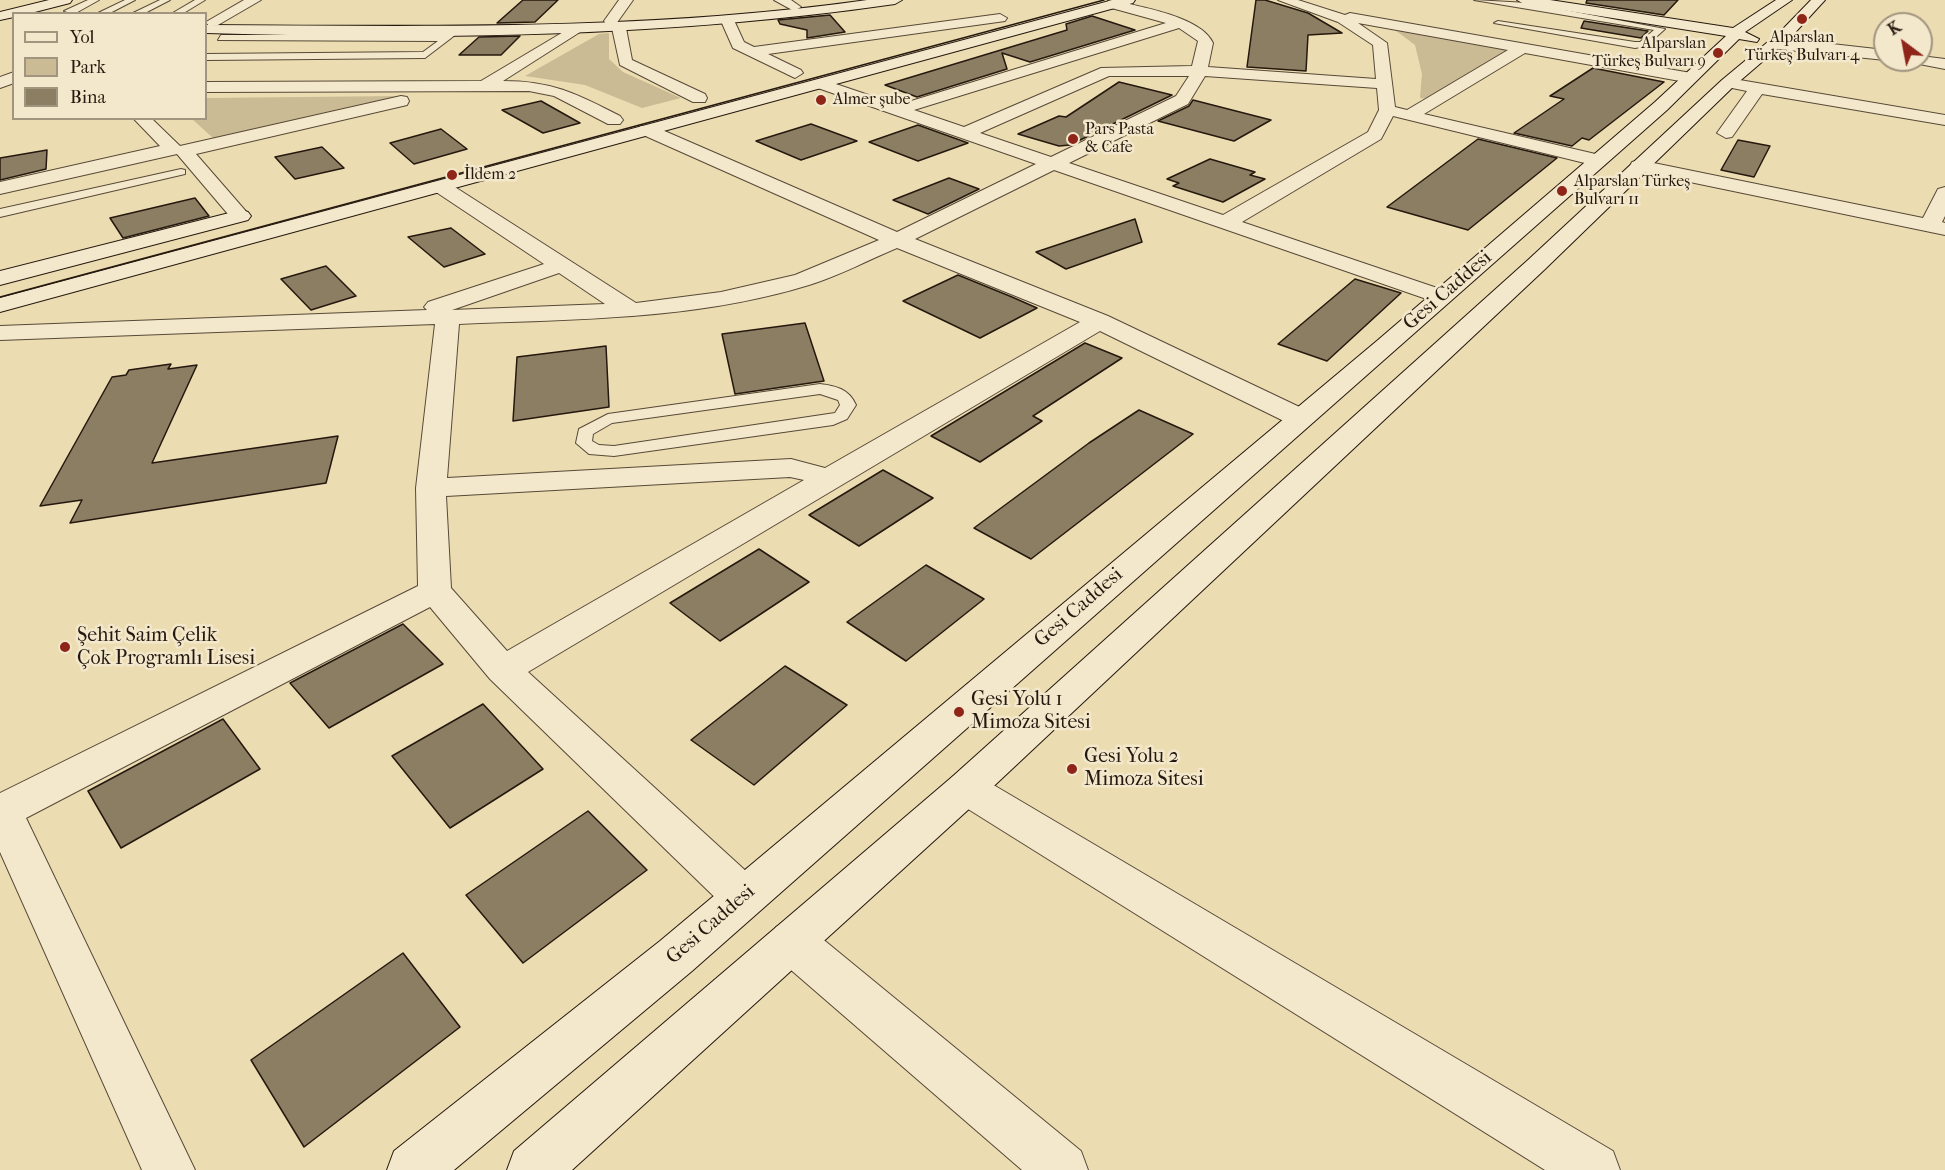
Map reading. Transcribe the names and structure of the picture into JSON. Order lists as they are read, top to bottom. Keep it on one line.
{"streets":{"street":["Gesi Caddesi"]},"places":["Alparslan Türkeş Bulvarı 4","Alparslan Türkeş Bulvarı 9","Almer şube","Pars Pasta & Cafe","İldem 2","Alparslan Türkeş Bulvarı 11","Şehit Saim Çelik Çok Programlı Lisesi","Gesi Yolu 1 Mimoza Sitesi","Gesi Yolu 2 Mimoza Sitesi"],"legend":["Yol","Park","Bina"],"north":"top left"}
